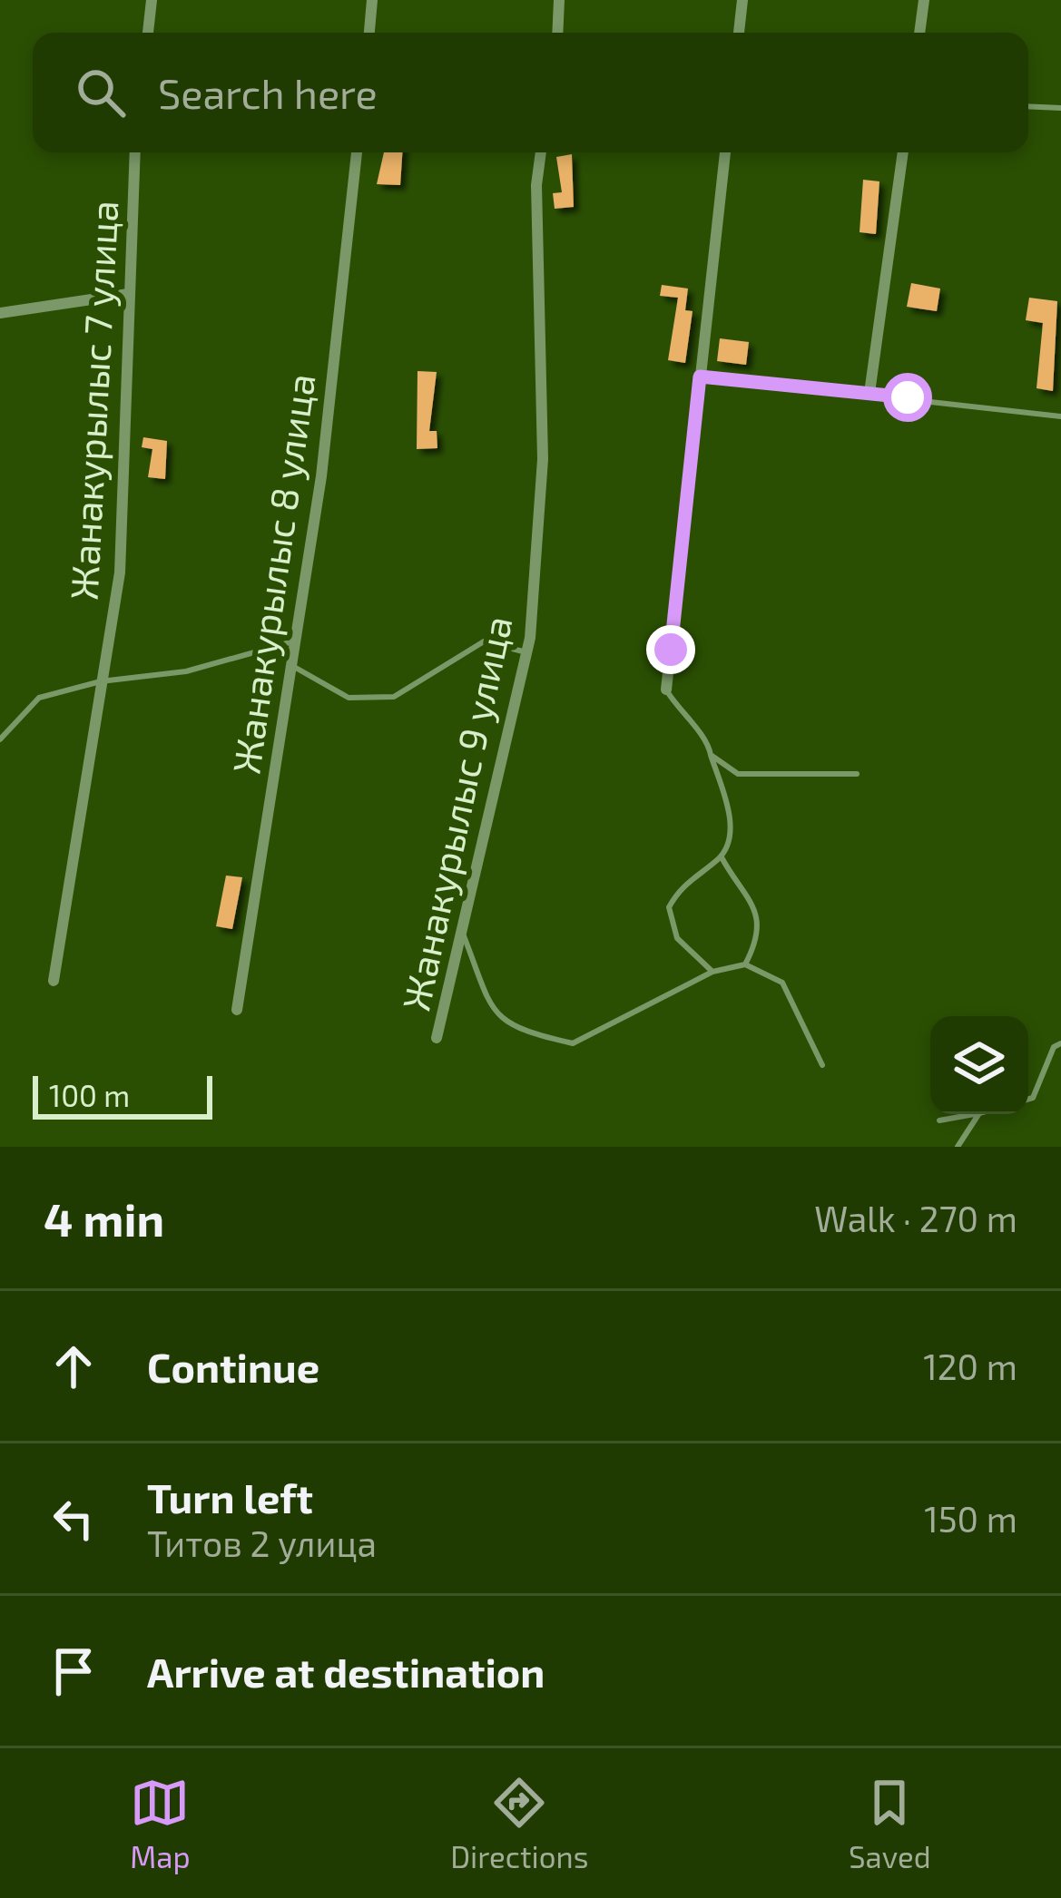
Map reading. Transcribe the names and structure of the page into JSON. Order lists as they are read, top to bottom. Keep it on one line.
{"streets":{"street":["Жанакурылыс 7 улица","Жанакурылыс 8 улица","Жанакурылыс 9 улица"]},"scale_bar":"100 m","page":{"search":"Search here","scale":"100 m","heading":["4 min","Walk · 270 m"],"list":[["Continue","120 m"],["Turn left","Титов 2 улица","150 m"],"Arrive at destination"],"nav":["Map","Directions","Saved"]}}
